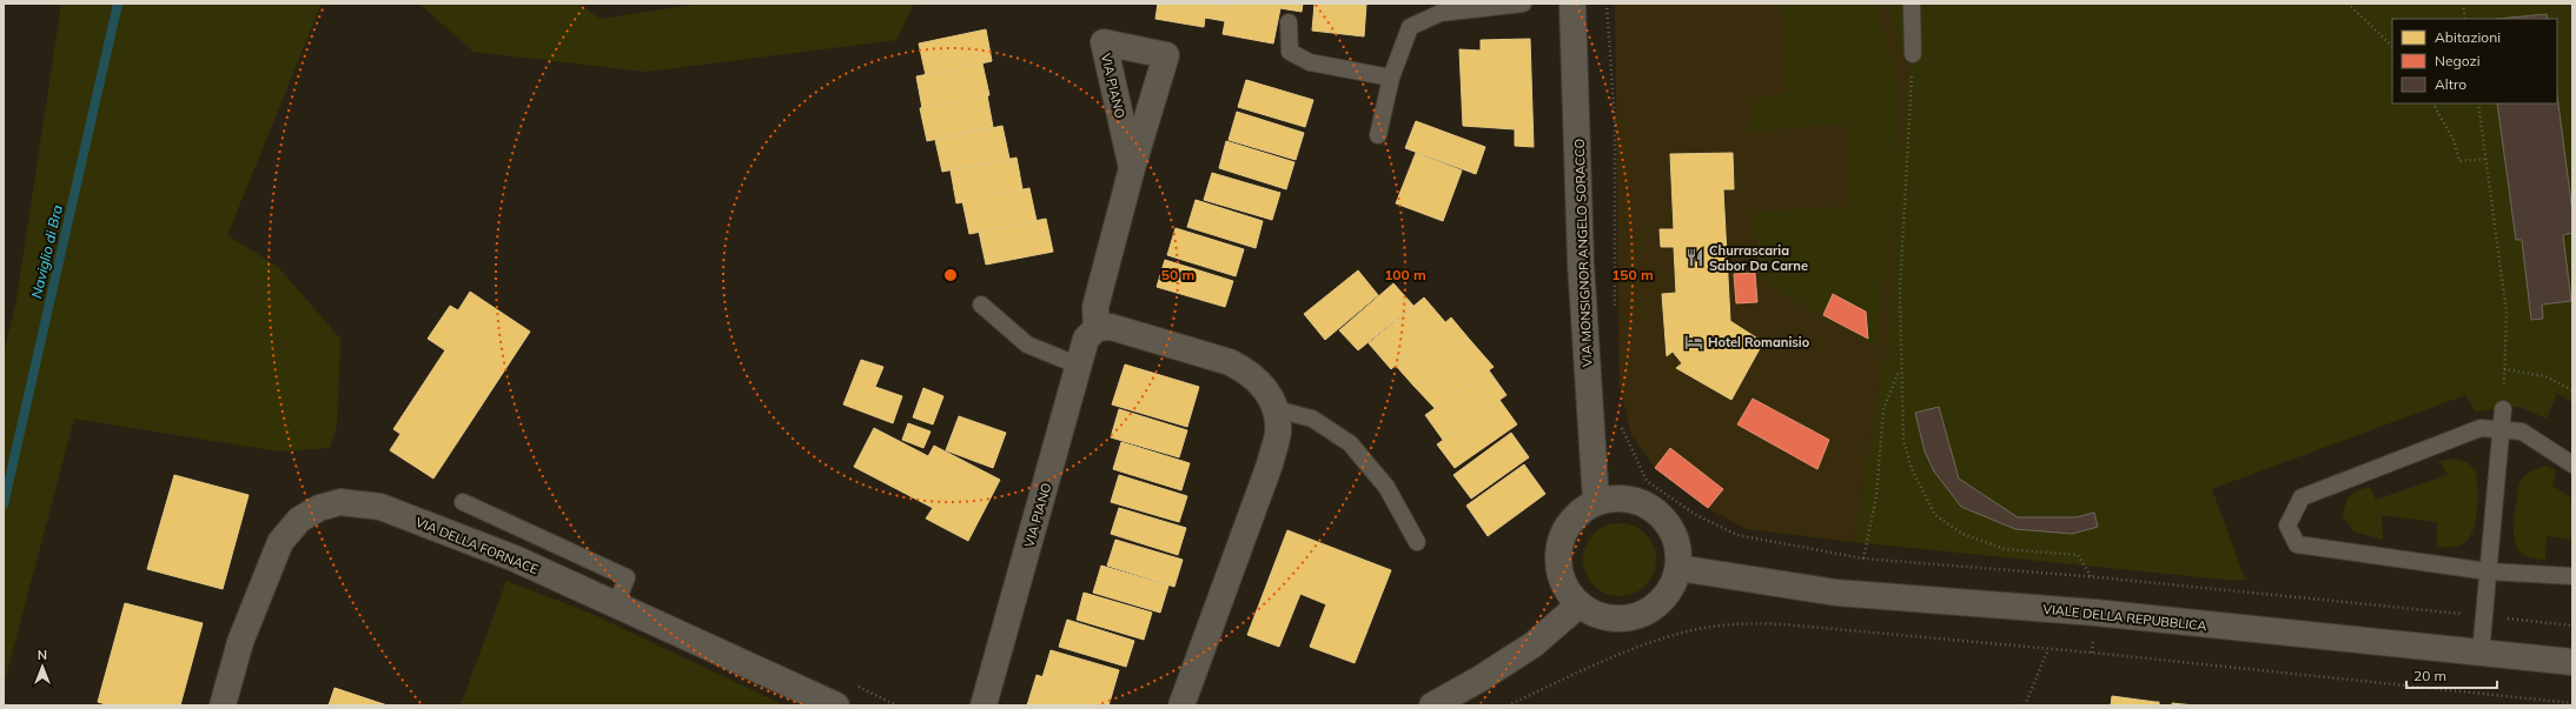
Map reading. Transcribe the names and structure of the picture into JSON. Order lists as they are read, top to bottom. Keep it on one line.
{"streets":{"street":["VIA PIANO","VIA MONSIGNOR ANGELO SORACCO","VIA DELLA FORNACE","VIALE DELLA REPUBBLICA"]},"crossings":[["VIA MONSIGNOR ANGELO SORACCO","VIALE DELLA REPUBBLICA"]],"water":["Naviglio di Bra"],"places":{"restaurant":["Churrascaria Sabor Da Carne"],"hotel":["Hotel Romanisio"]},"legend":["Abitazioni","Negozi","Altro"],"scale_bar":"20 m","north":"top","rings":["50 m","100 m","150 m"]}
